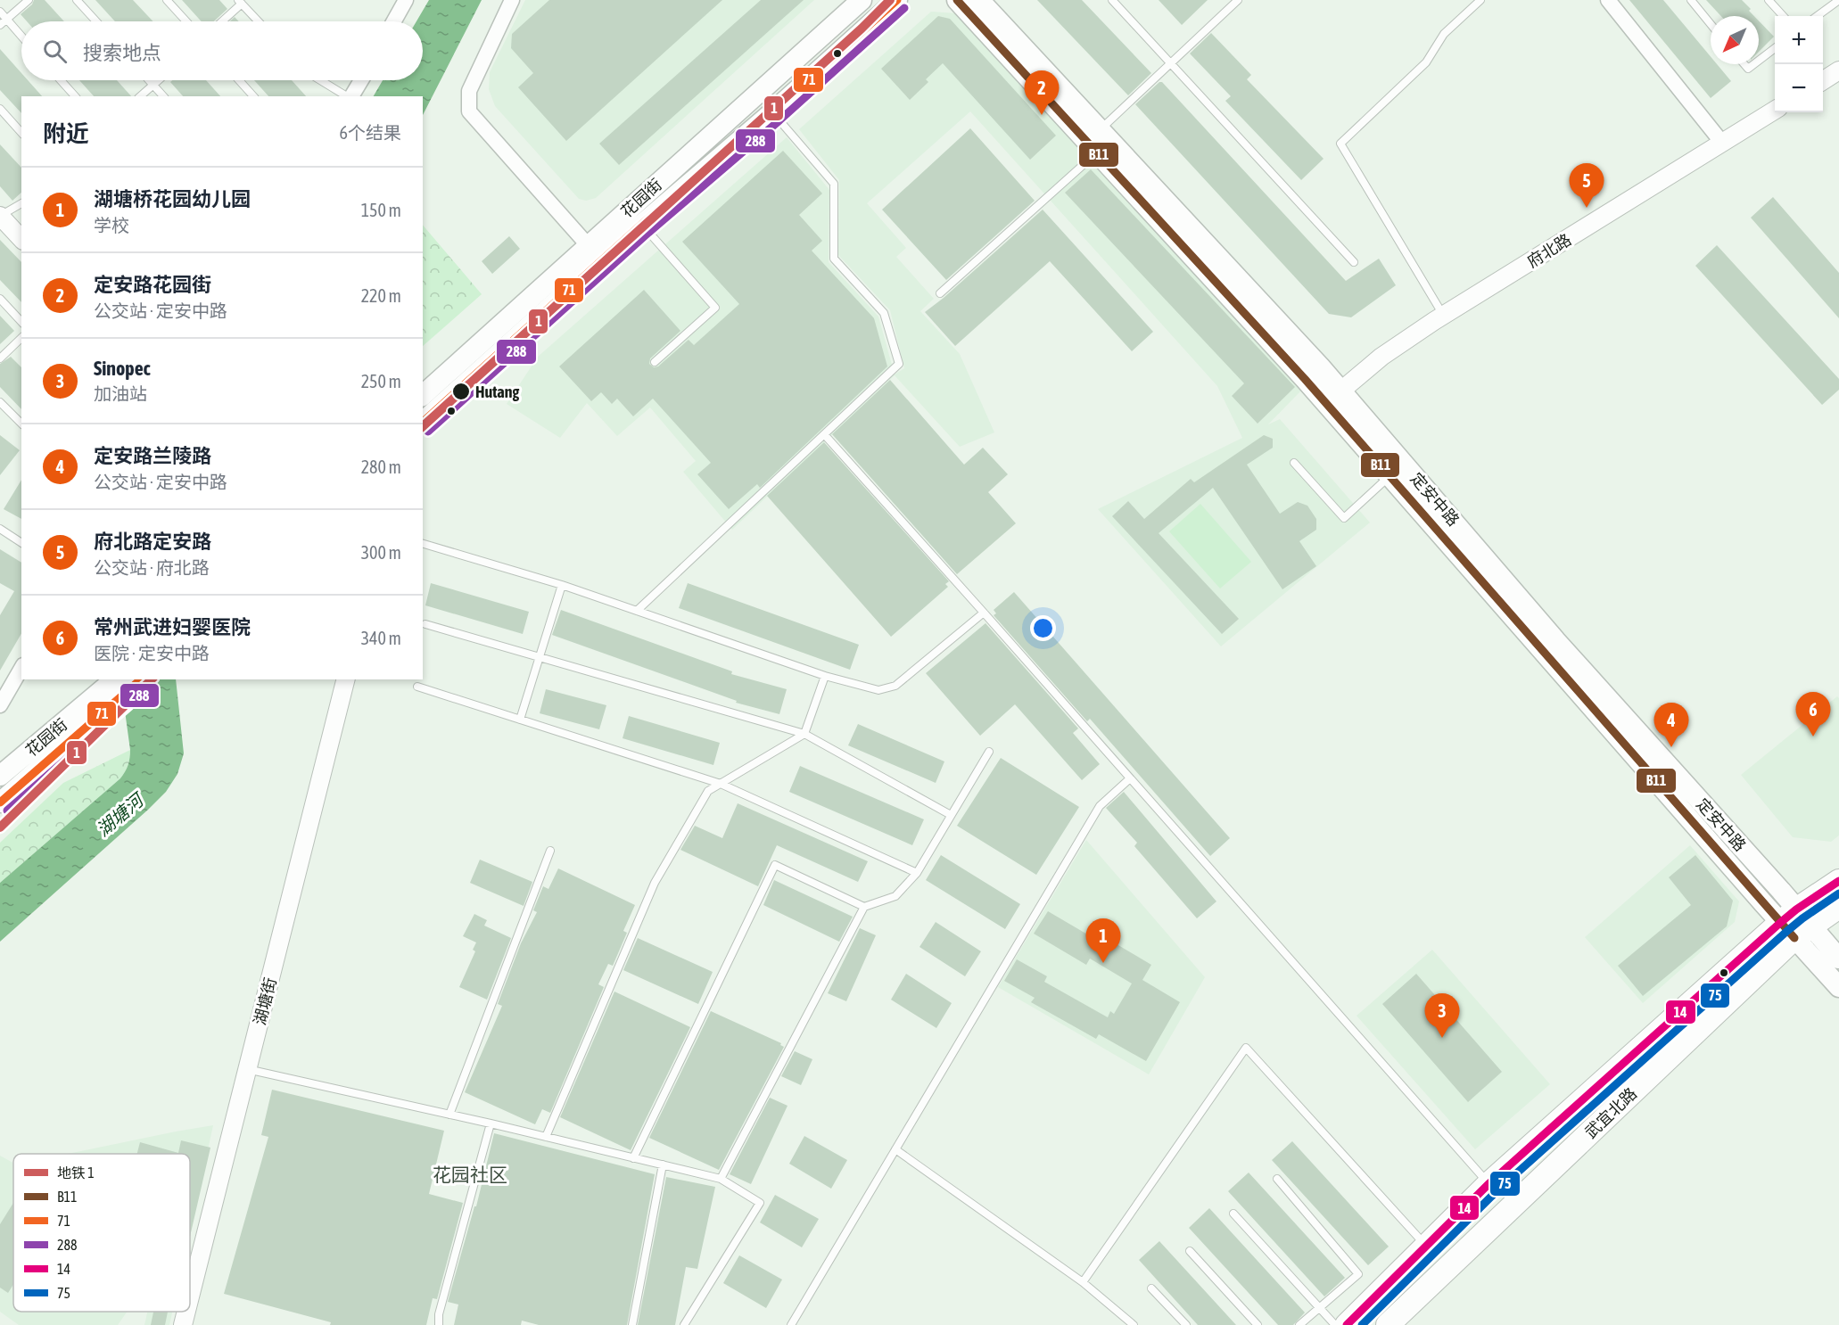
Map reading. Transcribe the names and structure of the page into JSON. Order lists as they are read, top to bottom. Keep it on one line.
{"streets":{"main road":["花园街","定安中路","武宜北路"],"street":["府北路","湖塘街"]},"crossings":[["府北路","定安中路"],["定安中路","武宜北路"]],"districts":["花园社区"],"water":["湖塘河"],"places":["Hutang"],"lines":["metro line 1","transit line B11","transit line 71","transit line 288","transit line 14","transit line 75"],"legend":["地铁 1","B11","71","288","14","75"],"north":"bottom left","page":{"map_buttons":["+","−"],"search":"搜索地点","pins":["2","5","6","4","1","3"],"heading":["附近","6个结果"],"list":[{"mark":"1","name":"湖塘桥花园幼儿园","note":"学校","value":"150 m"},{"mark":"2","name":"定安路花园街","note":"公交站 · 定安中路","value":"220 m"},{"mark":"3","name":"Sinopec","note":"加油站","value":"250 m"},{"mark":"4","name":"定安路兰陵路","note":"公交站 · 定安中路","value":"280 m"},{"mark":"5","name":"府北路定安路","note":"公交站 · 府北路","value":"300 m"},{"mark":"6","name":"常州武进妇婴医院","note":"医院 · 定安中路","value":"340 m"}]}}
